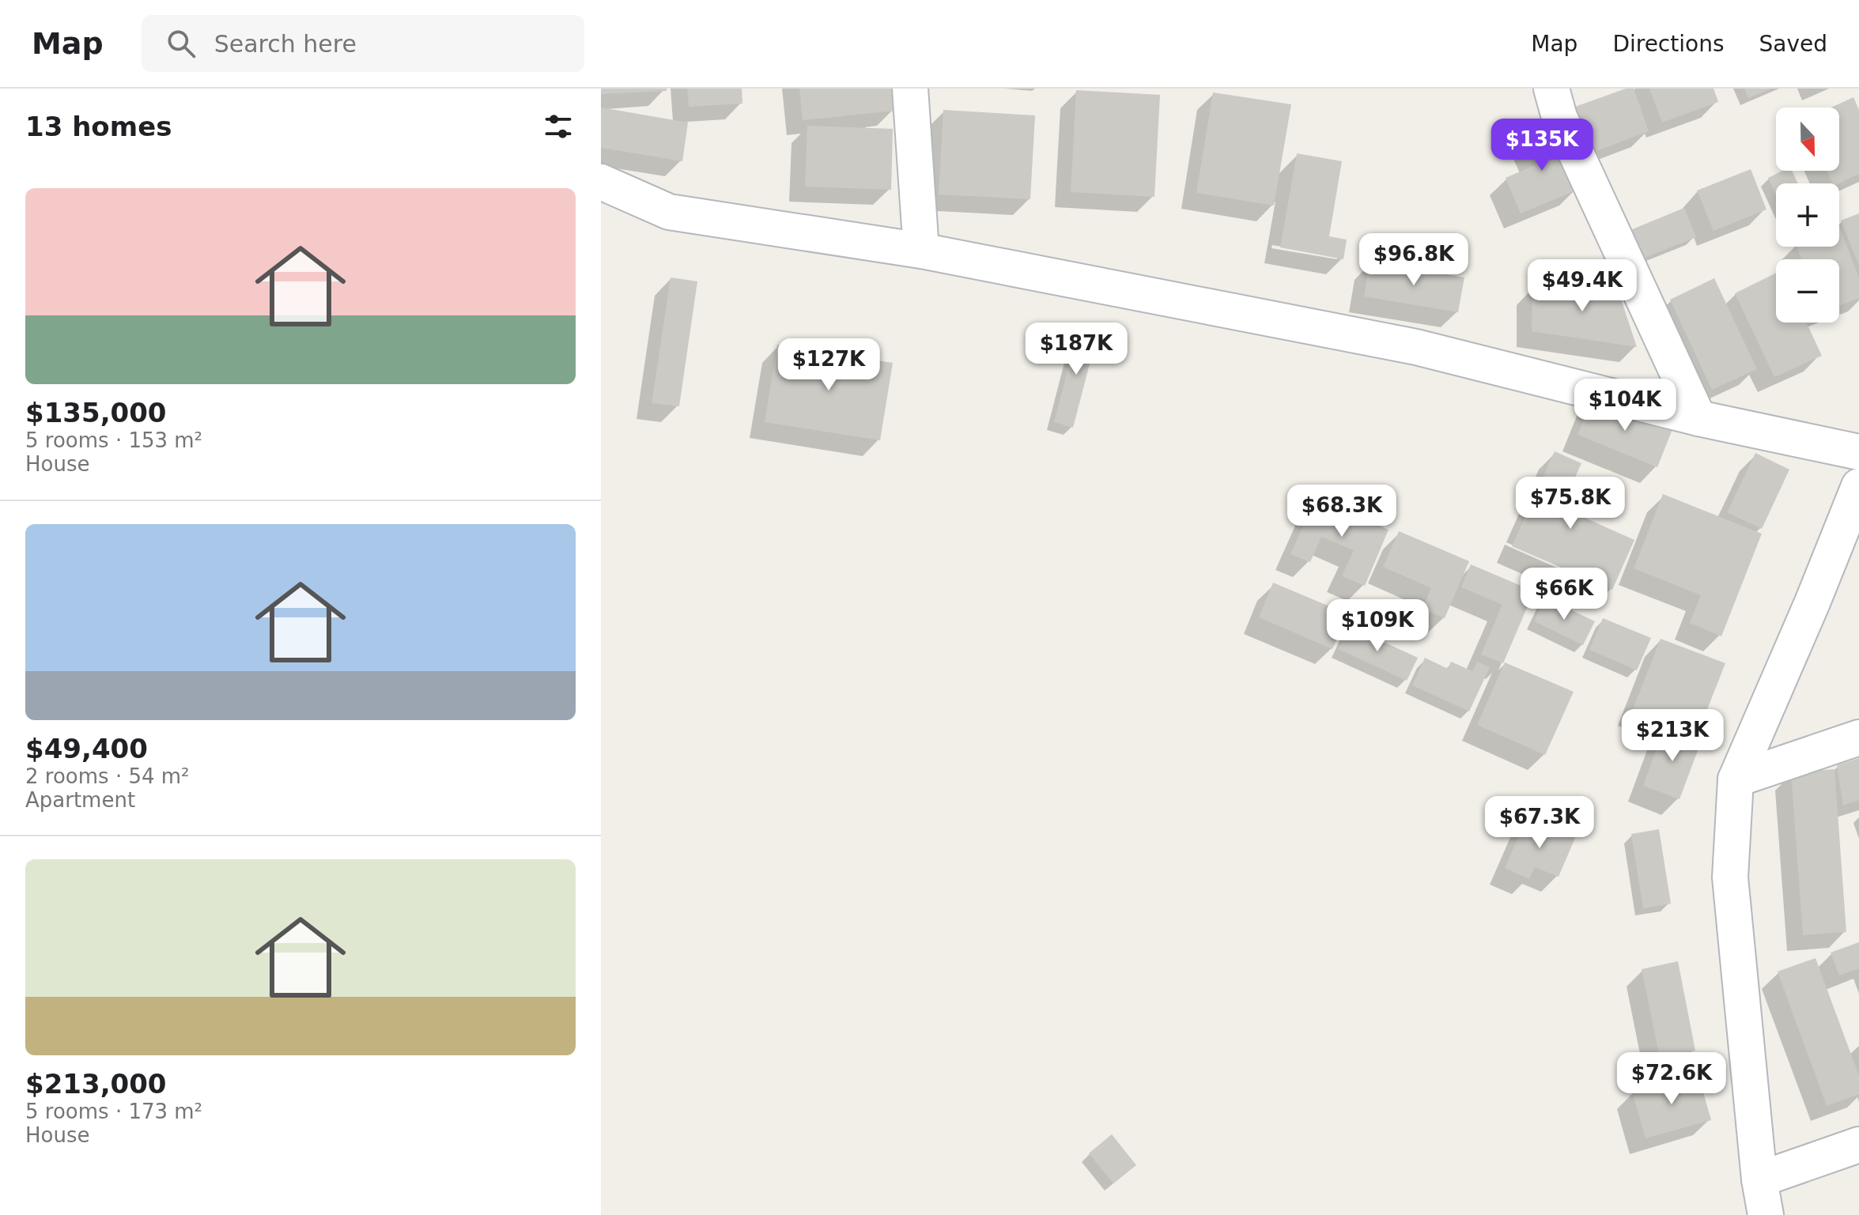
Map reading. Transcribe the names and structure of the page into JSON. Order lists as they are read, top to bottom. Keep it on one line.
{"north":"bottom","page":{"header":"Map","search":"Search here","nav":["Map","Directions","Saved"],"heading":"13 homes","map_buttons":["+","−"],"price":["$135K","$96.8K","$49.4K","$187K","$127K","$104K","$75.8K","$68.3K","$66K","$109K","$213K","$67.3K","$72.6K"],"list":[{"name":"$135,000","note":"5 rooms · 153 m² · House"},{"name":"$49,400","note":"2 rooms · 54 m² · Apartment"},{"name":"$213,000","note":"5 rooms · 173 m² · House"}]}}
